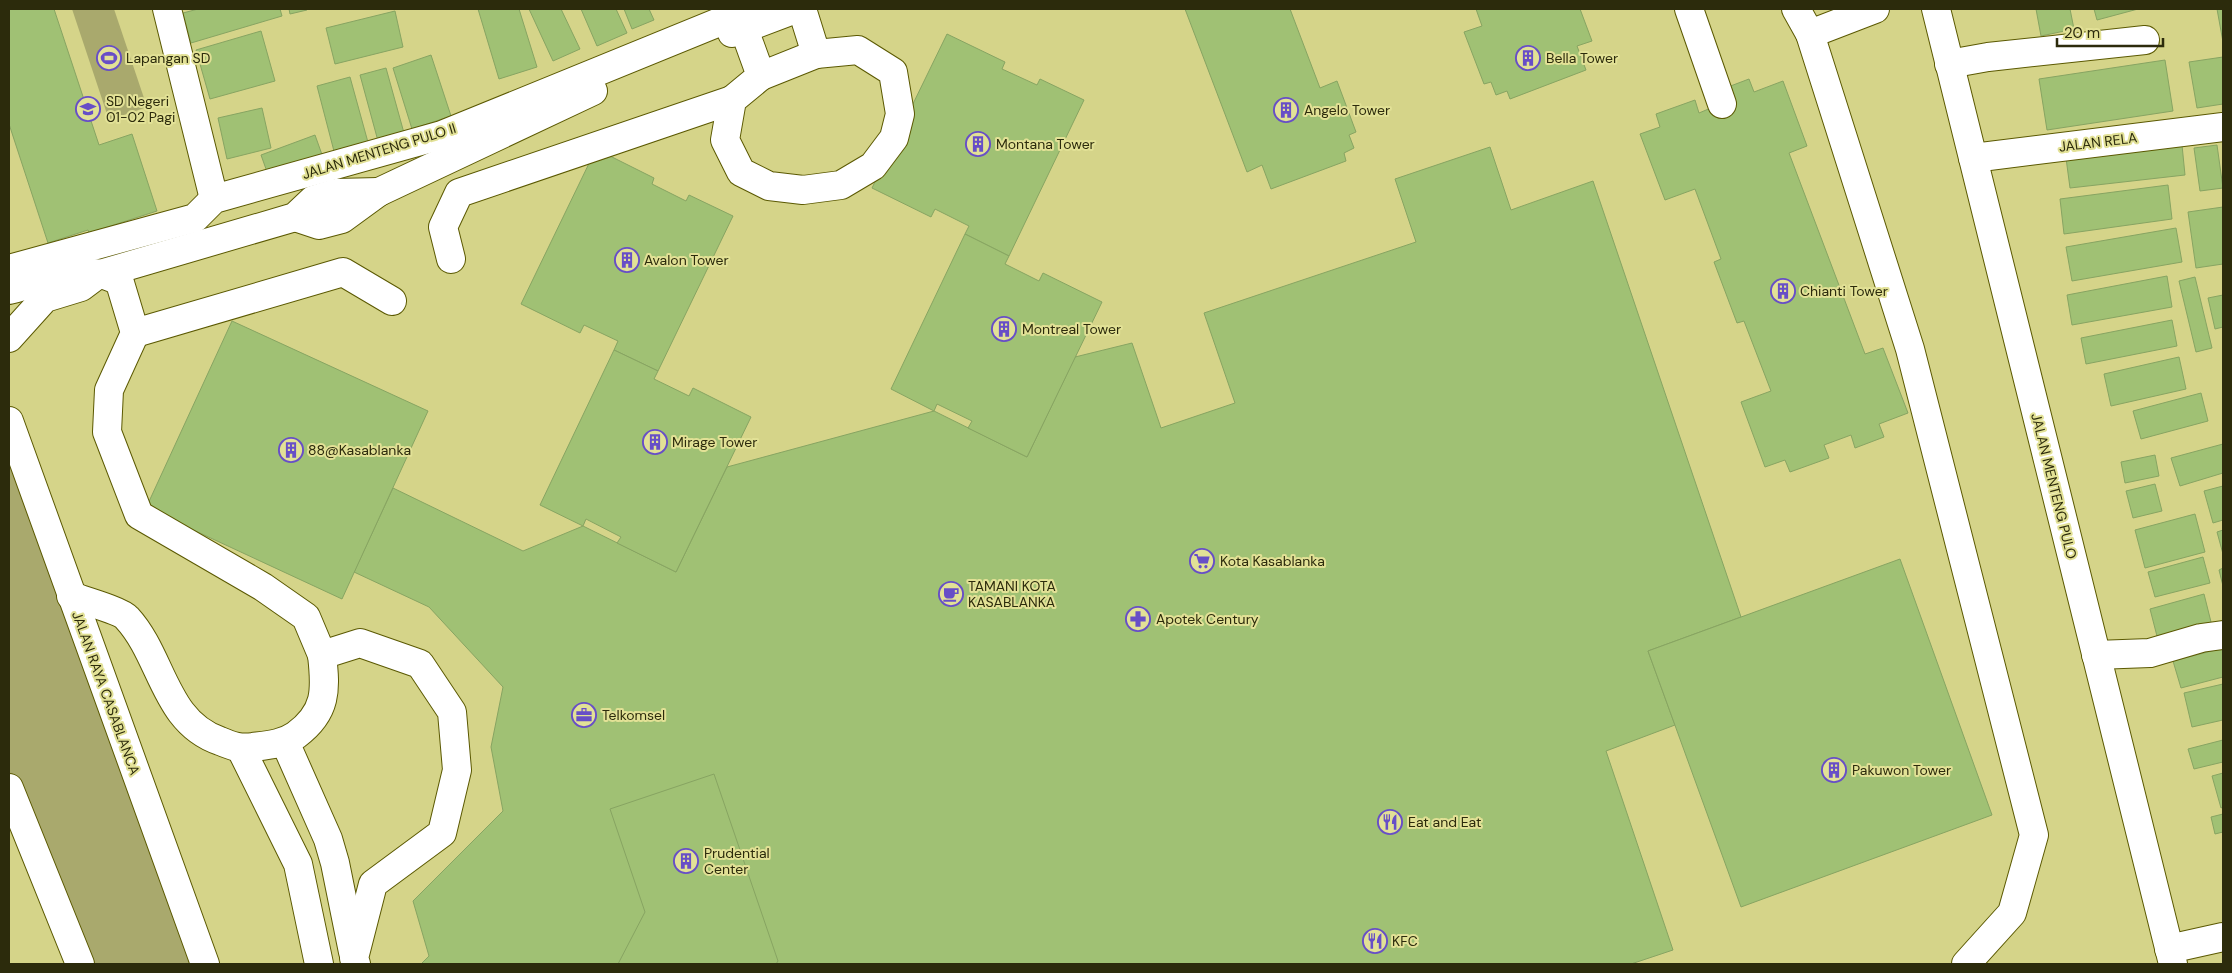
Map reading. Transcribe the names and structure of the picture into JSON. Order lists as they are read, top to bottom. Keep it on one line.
{"streets":{"street":["JALAN RELA","JALAN MENTENG PULO II","JALAN MENTENG PULO","JALAN RAYA CASABLANCA"]},"crossings":[["JALAN RELA","JALAN MENTENG PULO"]],"places":{"sports":["Lapangan SD"],"building":["Bella Tower","Angelo Tower","Montana Tower","Avalon Tower","Chianti Tower","Montreal Tower","Mirage Tower","88@Kasablanka","Pakuwon Tower","Prudential Center"],"school or university":["SD Negeri 01-02 Pagi"],"supermarket":["Kota Kasablanka"],"cafe":["TAMANI KOTA KASABLANKA"],"pharmacy":["Apotek Century"],"office":["Telkomsel"],"restaurant":["Eat and Eat","KFC"]},"scale_bar":"20 m"}
